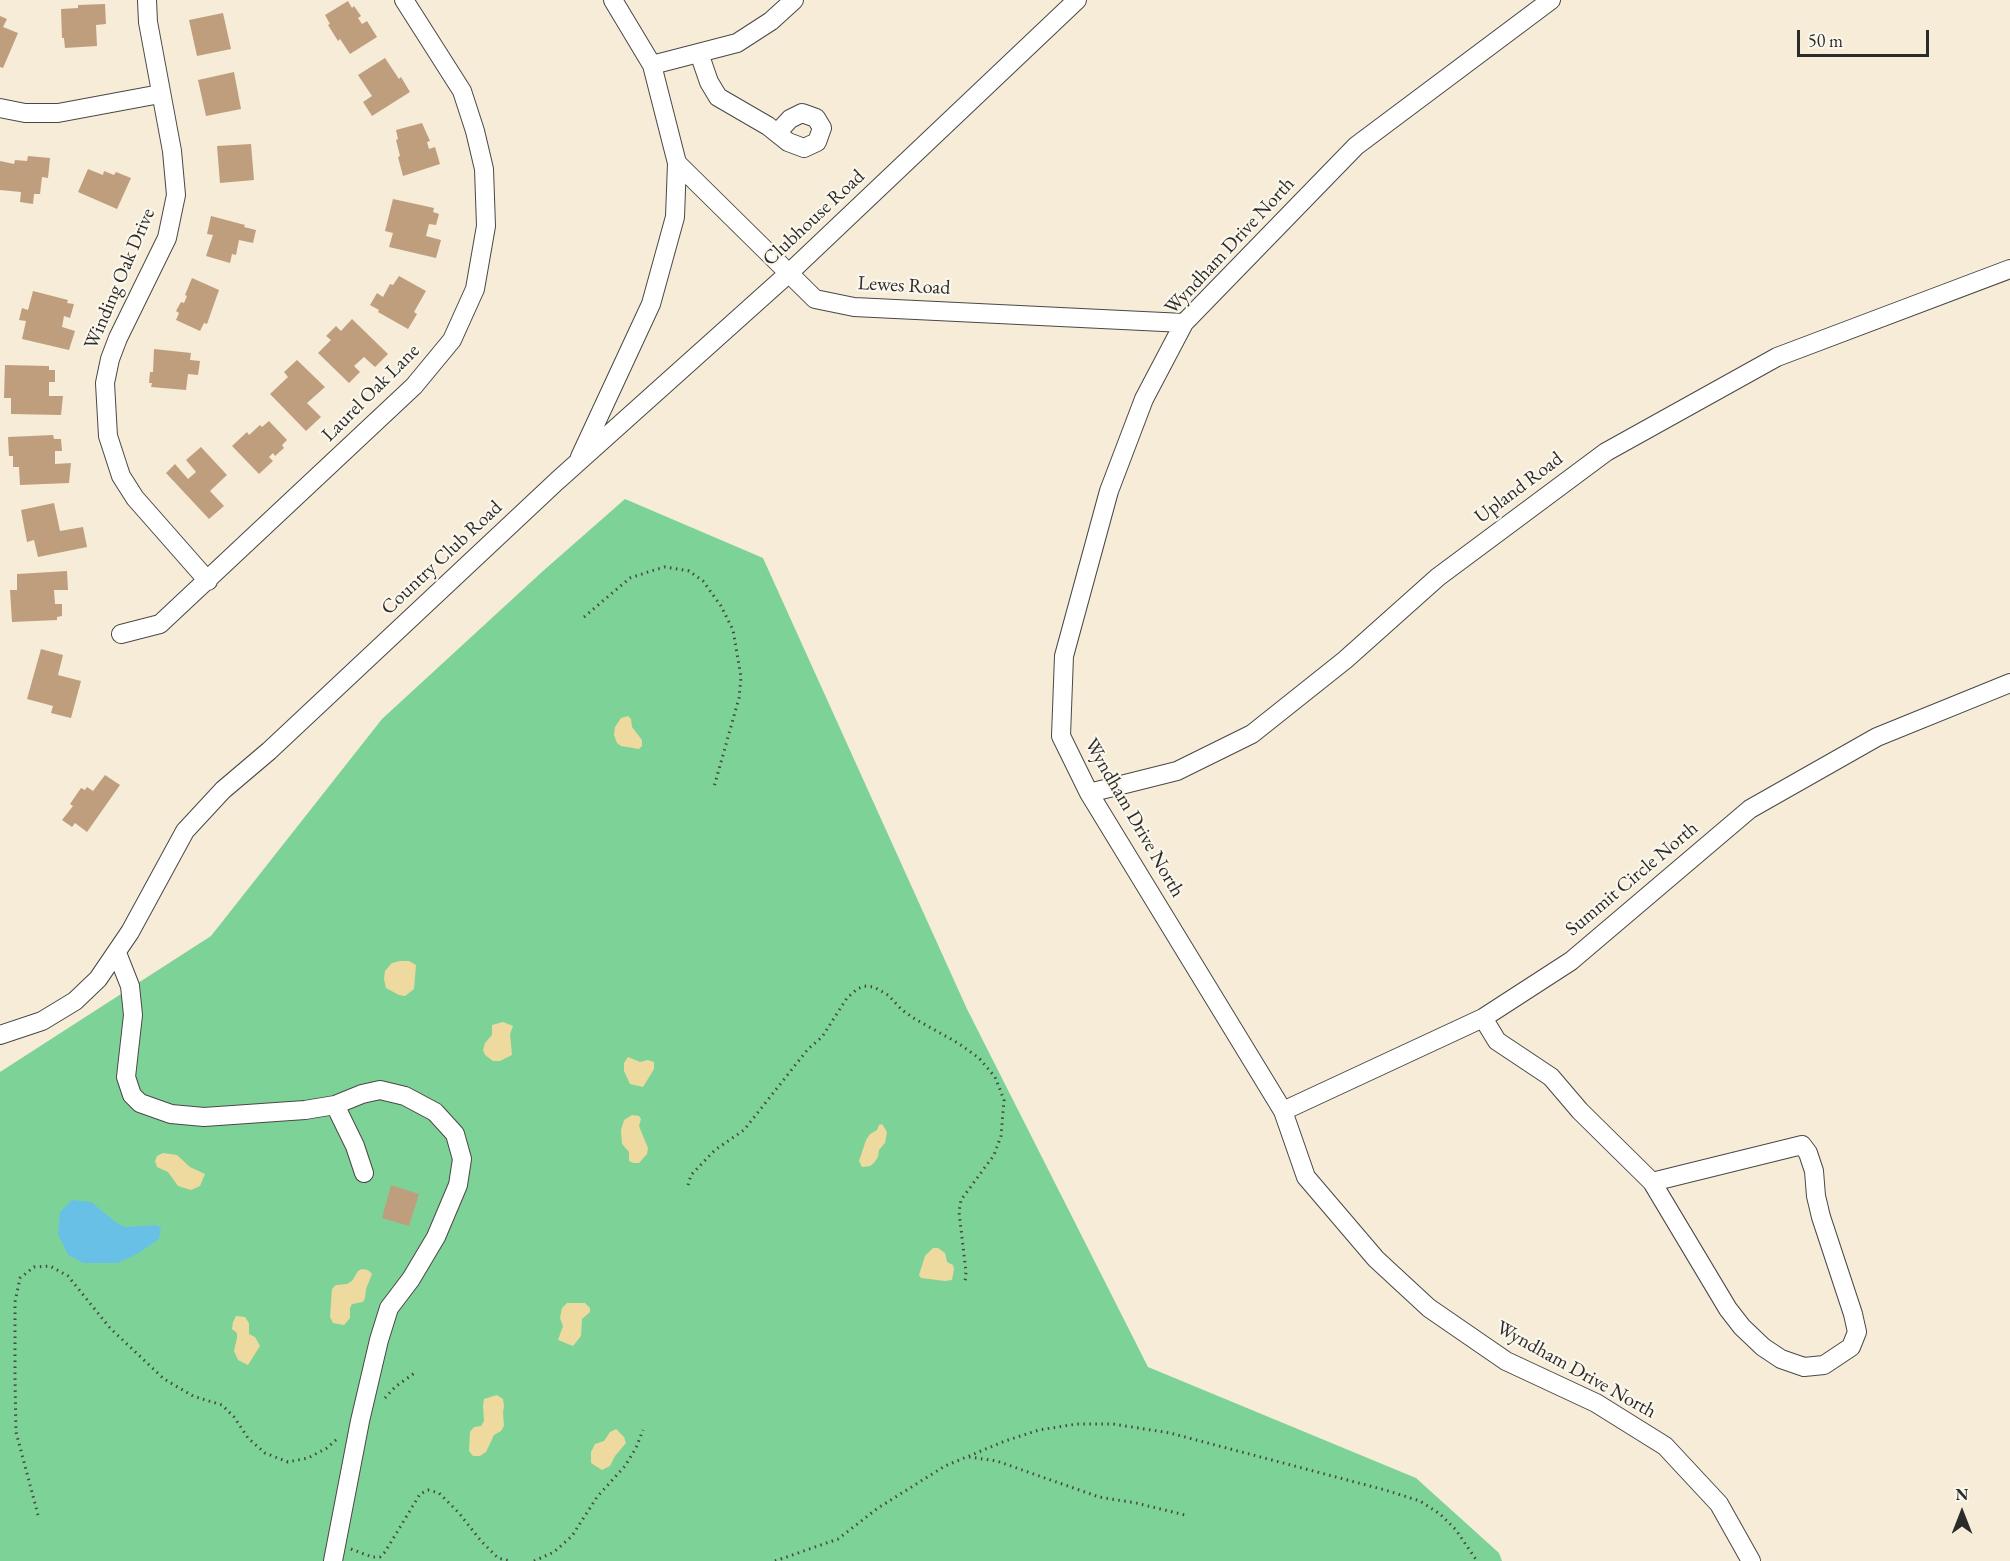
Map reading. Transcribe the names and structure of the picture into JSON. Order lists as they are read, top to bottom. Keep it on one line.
{"streets":{"street":["Clubhouse Road","Wyndham Drive North","Winding Oak Drive","Lewes Road","Laurel Oak Lane","Upland Road","Country Club Road","Summit Circle North"]},"crossings":[["Clubhouse Road","Lewes Road"],["Clubhouse Road","Country Club Road"],["Wyndham Drive North","Lewes Road"],["Wyndham Drive North","Upland Road"],["Wyndham Drive North","Summit Circle North"],["Winding Oak Drive","Laurel Oak Lane"],["Lewes Road","Country Club Road"]],"scale_bar":"50 m","north":"top"}
